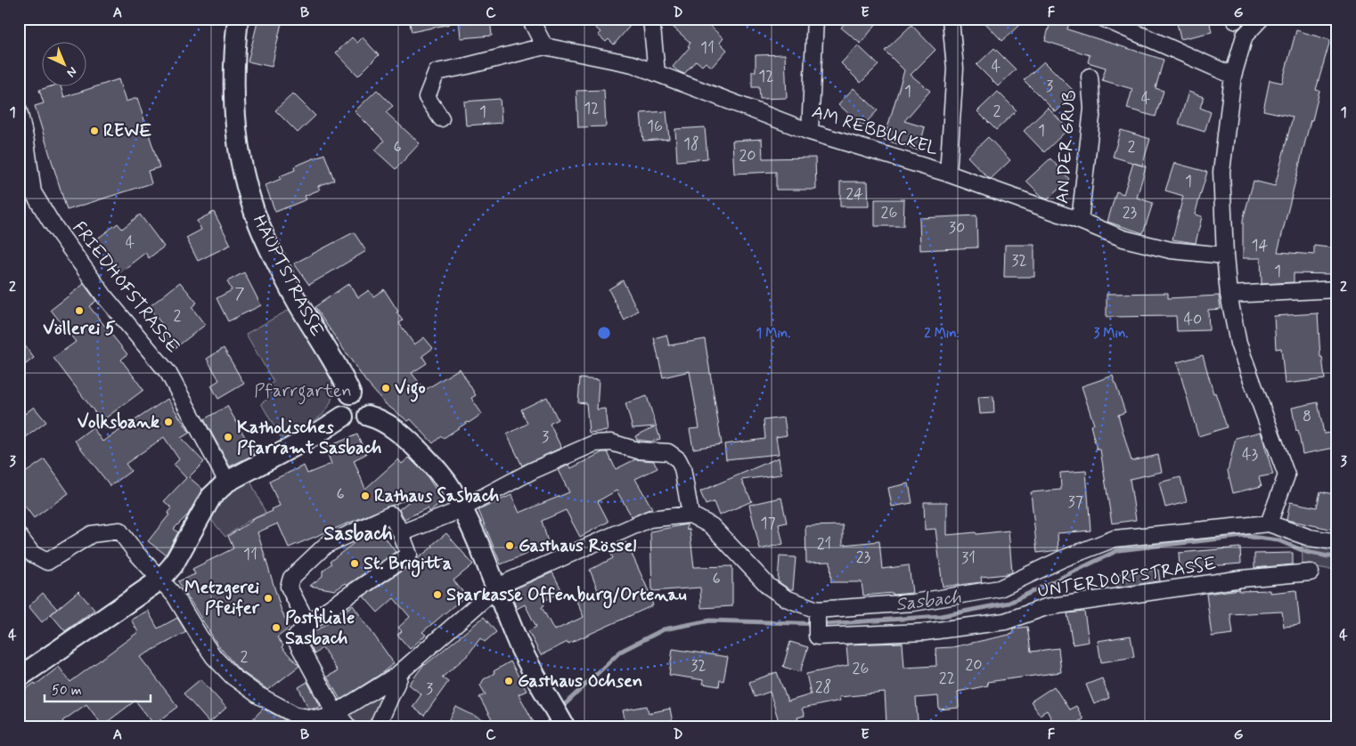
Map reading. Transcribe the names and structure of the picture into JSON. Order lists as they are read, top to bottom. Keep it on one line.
{"streets":{"street":["AM REBBUCKEL","AN DER GRUB","HAUPTSTRASSE","FRIEDHOFSTRASSE","UNTERDORFSTRASSE"]},"crossings":[["AM REBBUCKEL","AN DER GRUB"]],"districts":["Sasbach"],"water":["Sasbach"],"parks":["Pfarrgarten"],"places":["REWE","Völlerei 5","Vigo","Volksbank","Katholisches Pfarramt Sasbach","Rathaus Sasbach","Gasthaus Rössel","St. Brigitta","Sparkasse Offenburg/Ortenau","Metzgerei Pfeifer","Postfiliale Sasbach","Gasthaus Ochsen"],"house_numbers":["11","4","12","3","1","4","12","2","1","16","1","18","6","2","20","1","24","26","23","30","4","14","32","1","7","2","40","8","3","43","6","37","17","21","11","23","31","6","2","20","32","26","22","28","3"],"scale_bar":"50 m","north":"bottom right","grid":{"columns":["A","B","C","D","E","F","G"],"rows":["1","2","3","4"]},"rings":["1 Min.","2 Min.","3 Min."]}
